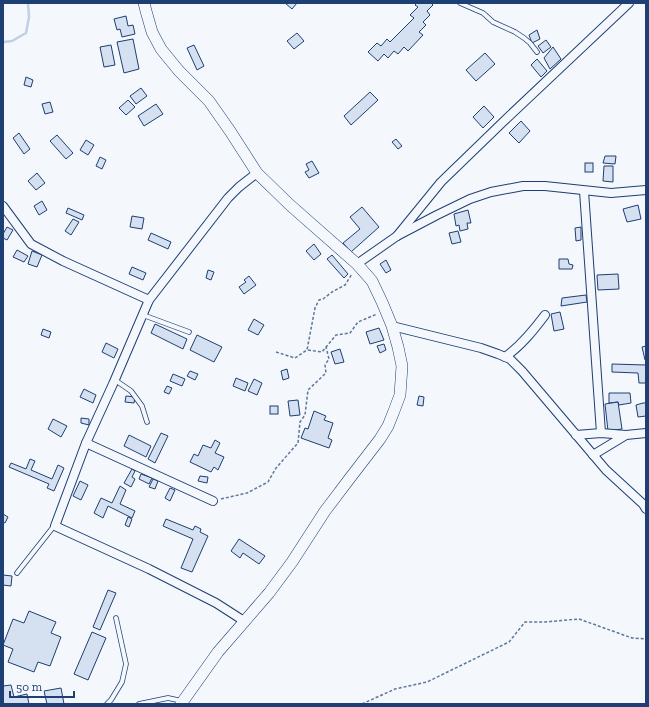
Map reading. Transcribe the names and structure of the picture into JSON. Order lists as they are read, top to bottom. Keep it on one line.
{"scale_bar":"50 m"}
